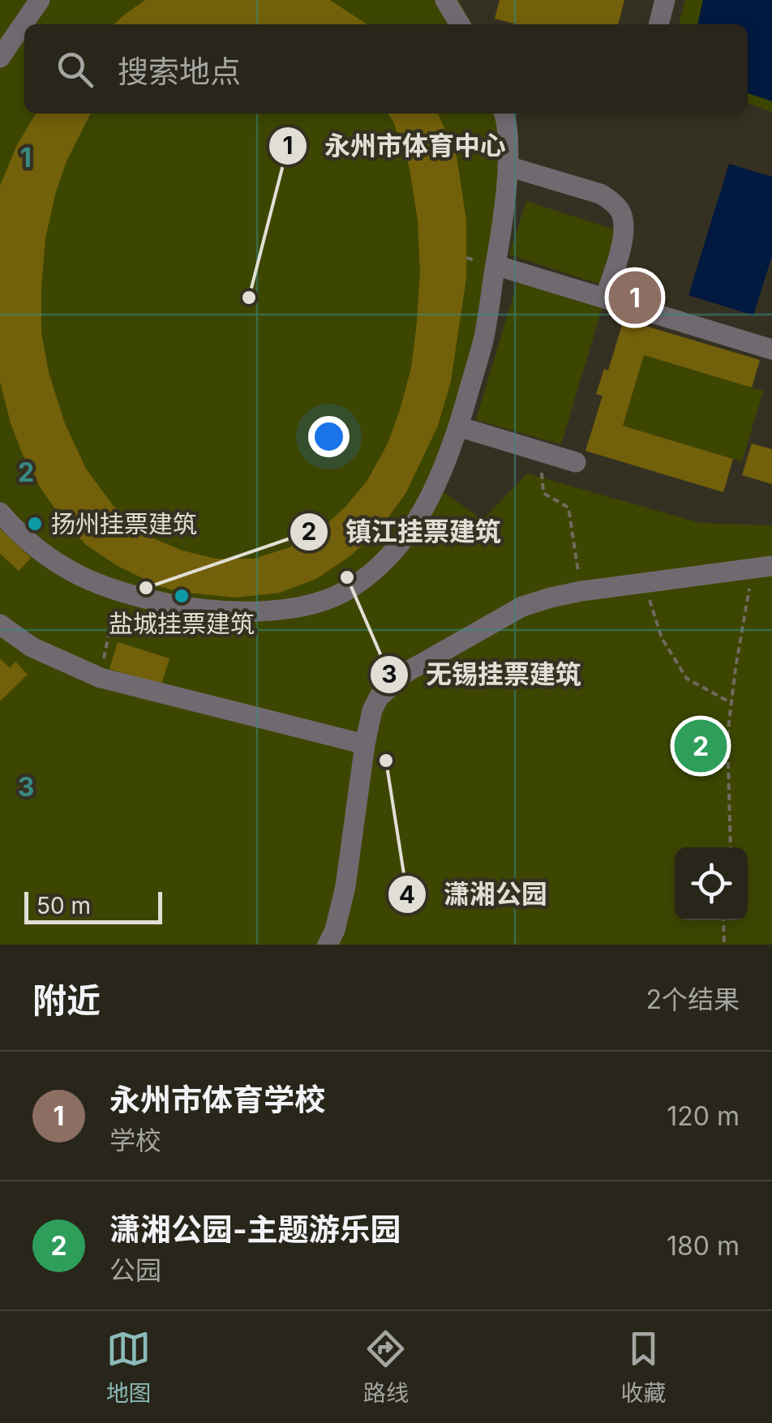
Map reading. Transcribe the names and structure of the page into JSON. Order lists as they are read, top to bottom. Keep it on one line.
{"places":["永州市体育中心","扬州挂票建筑","无锡挂票建筑","镇江挂票建筑","盐城挂票建筑","潇湘公园"],"scale_bar":"50 m","page":{"search":"搜索地点","pins":["1","2"],"scale":"50 m","heading":["附近","2个结果"],"list":[{"mark":"1","name":"永州市体育学校","note":"学校","value":"120 m"},{"mark":"2","name":"潇湘公园-主题游乐园","note":"公园","value":"180 m"}],"nav":["地图","路线","收藏"]},"grid":{"rows":["1","2","3"]}}
